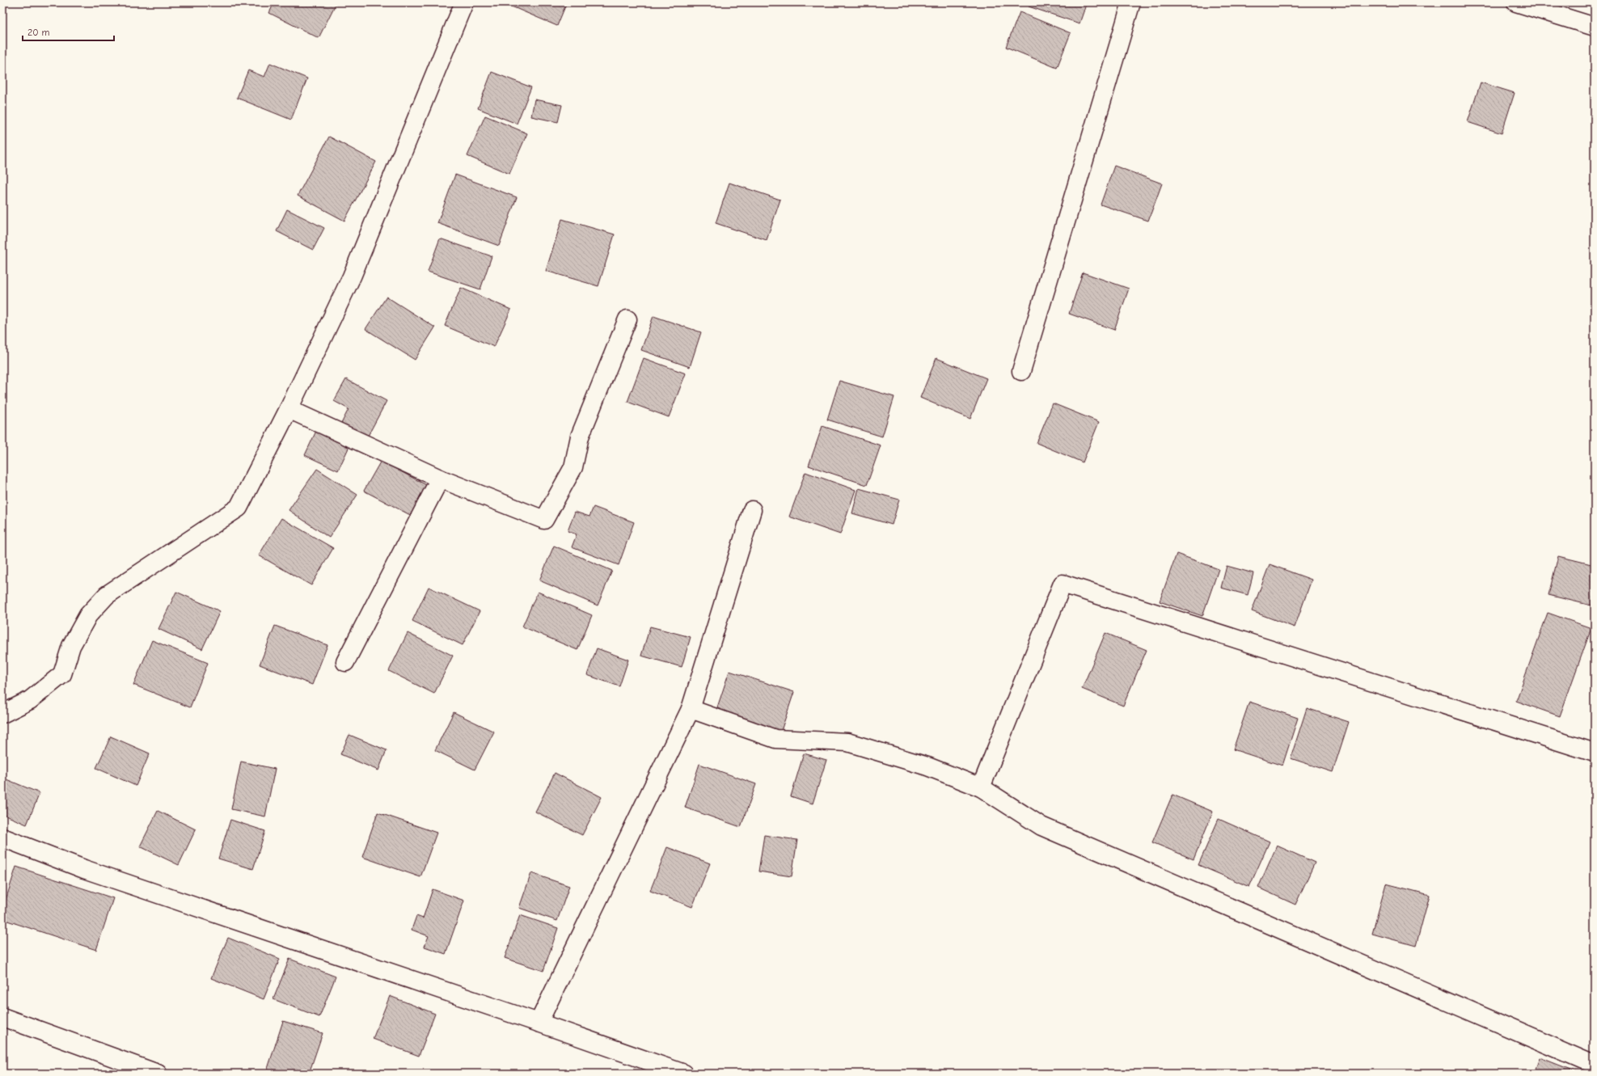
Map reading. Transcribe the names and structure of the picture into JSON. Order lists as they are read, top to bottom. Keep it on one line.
{"scale_bar":"20 m"}
